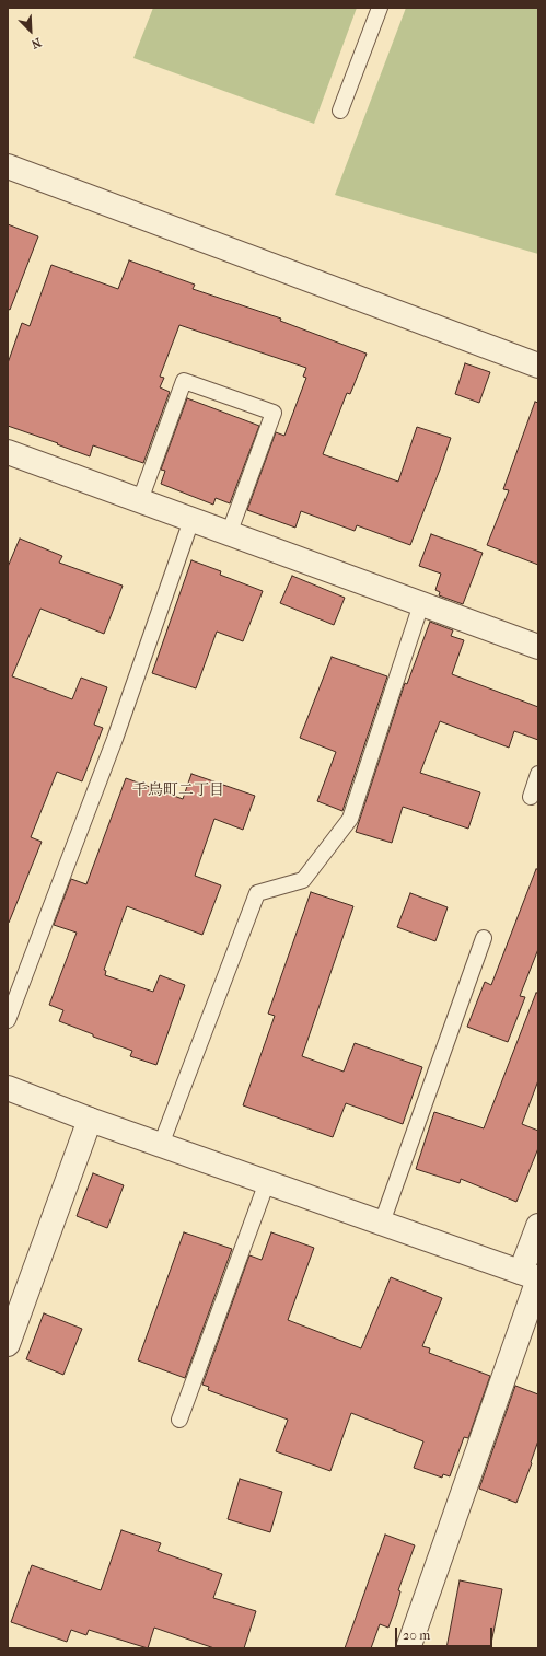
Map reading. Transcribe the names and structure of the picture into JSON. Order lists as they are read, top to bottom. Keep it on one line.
{"districts":["千鳥町二丁目"],"scale_bar":"20 m","north":"bottom right"}
